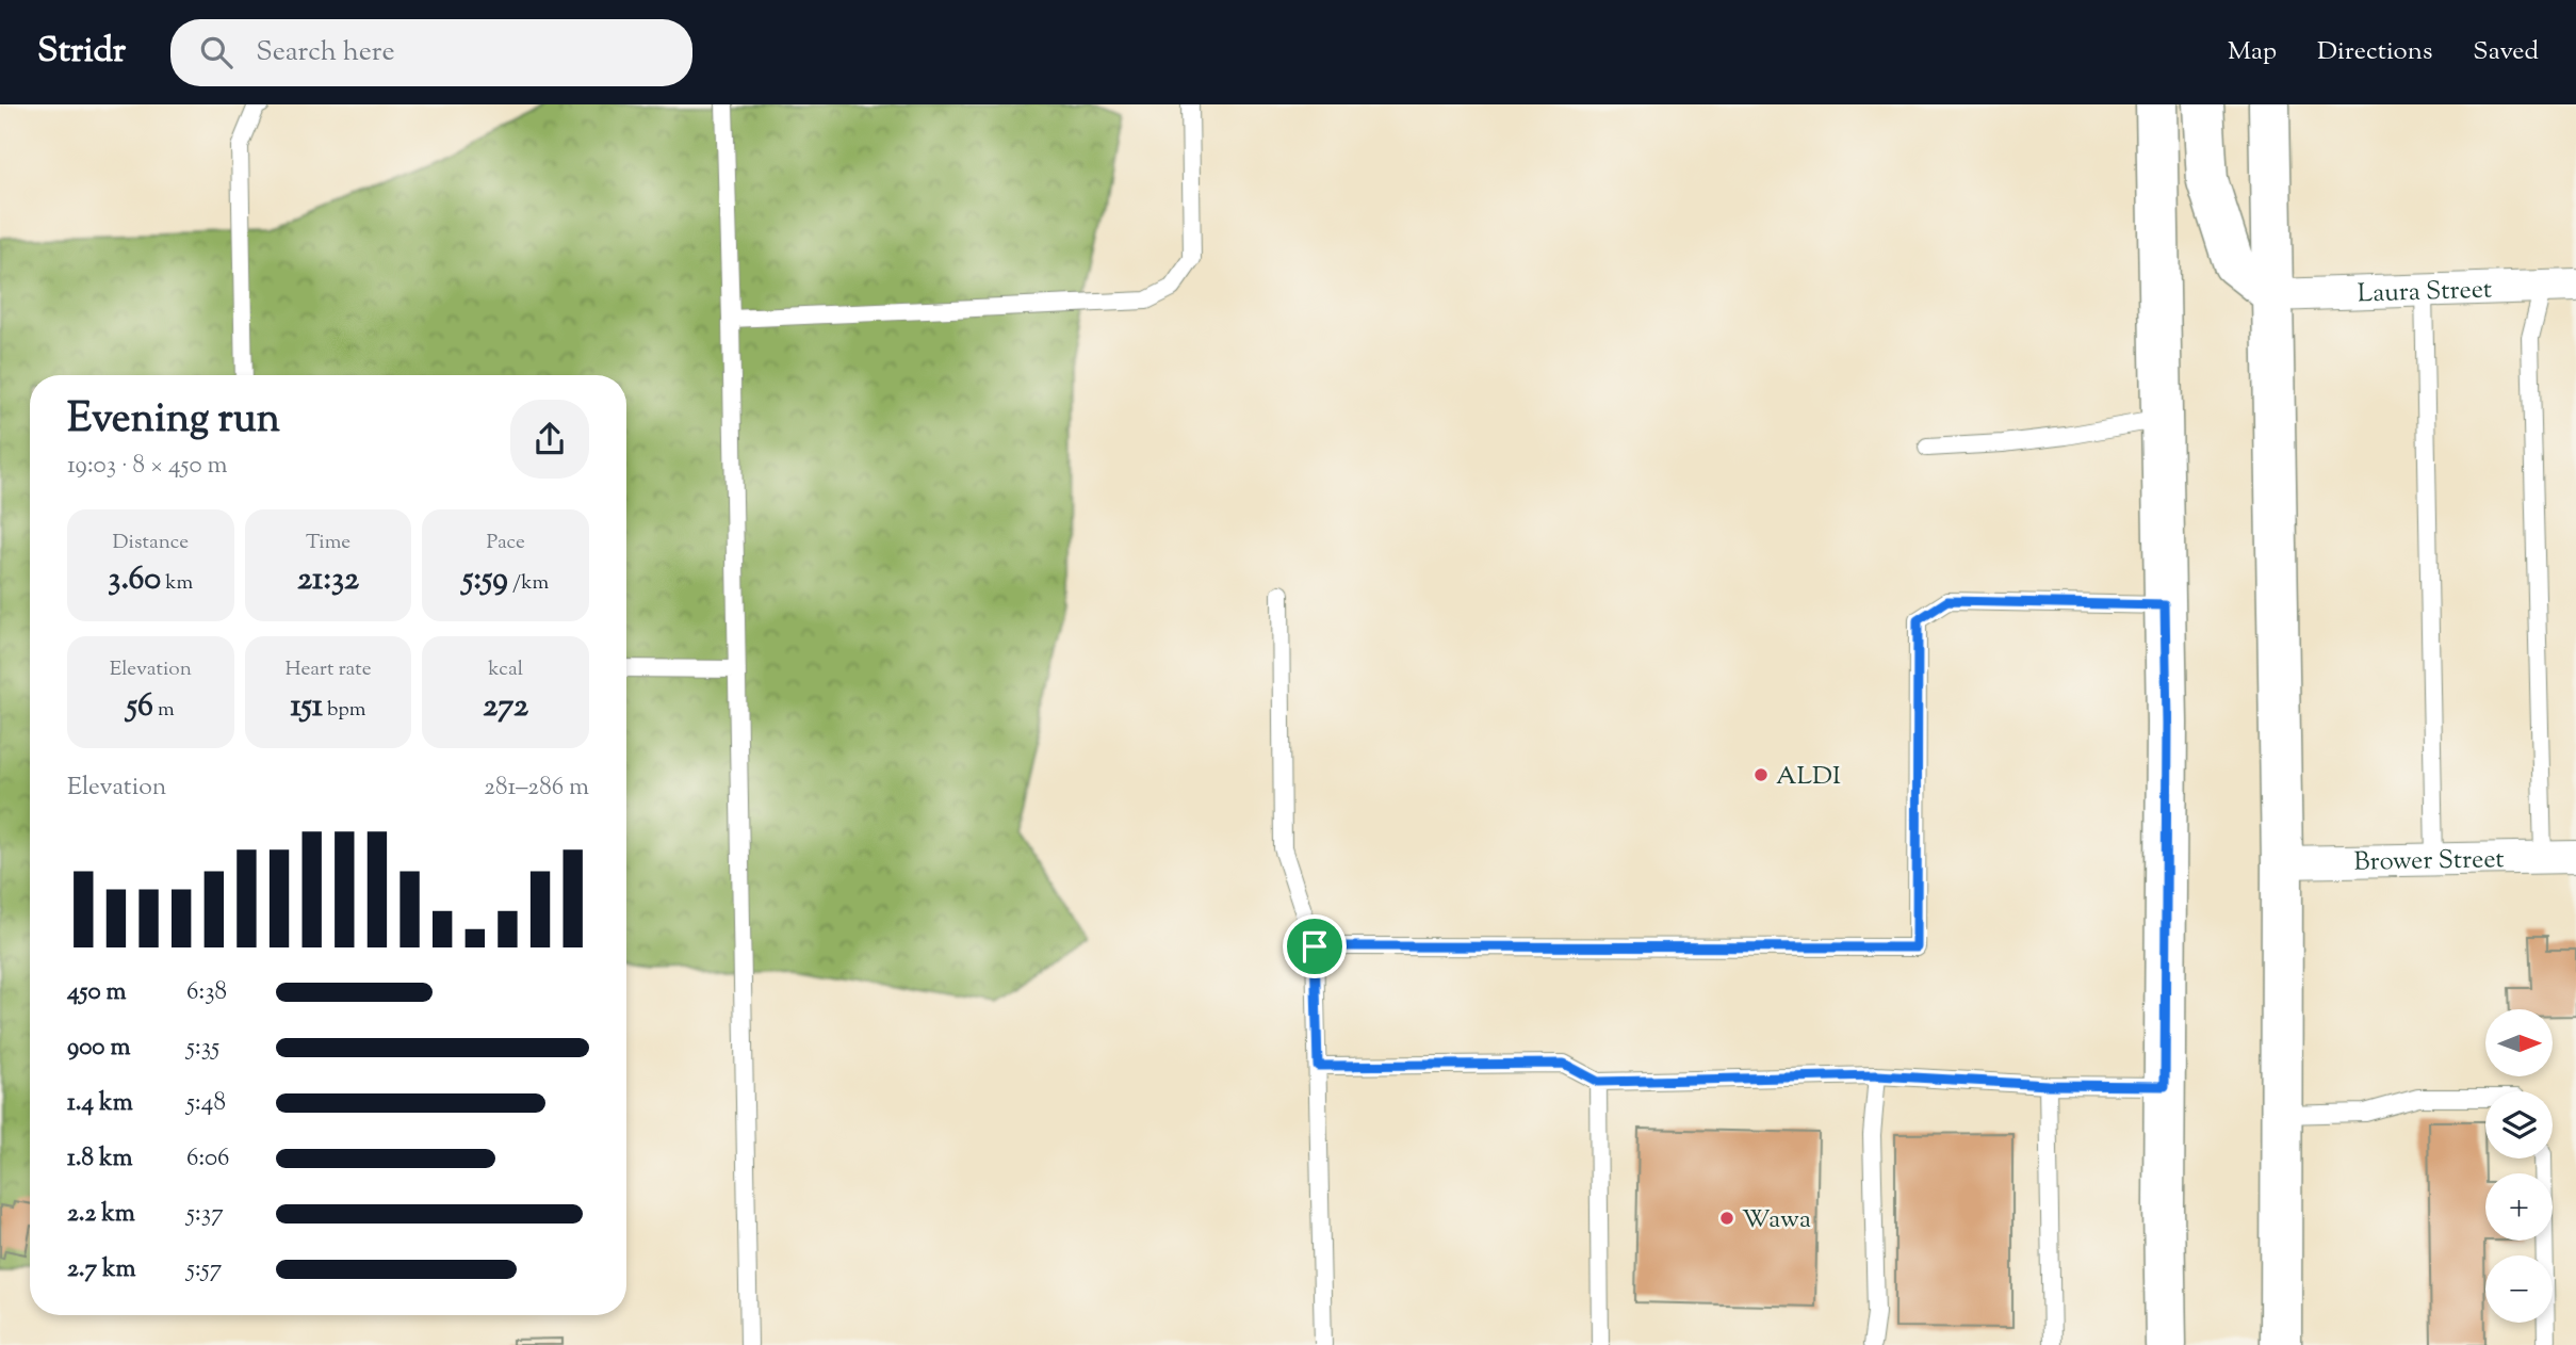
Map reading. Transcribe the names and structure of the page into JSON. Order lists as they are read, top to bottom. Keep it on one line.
{"streets":{"street":["Laura Street","Brower Street"]},"places":["ALDI","Wawa"],"north":"right","page":{"header":"Stridr","search":"Search here","nav":["Map","Directions","Saved"],"heading":["Evening run","19:03 · 8 × 450 m"],"stats":[["Distance","3.60 km"],["Time","21:32"],["Pace","5:59 /km"],["Elevation","56 m"],["Heart rate","151 bpm"],["kcal","272"]],"chart":["Elevation","281–286 m"],"list":[{"name":"450 m","note":"6:38"},{"name":"900 m","note":"5:35"},{"name":"1.4 km","note":"5:48"},{"name":"1.8 km","note":"6:06"},{"name":"2.2 km","note":"5:37"},{"name":"2.7 km","note":"5:57"}],"map_buttons":["+","−"]}}
